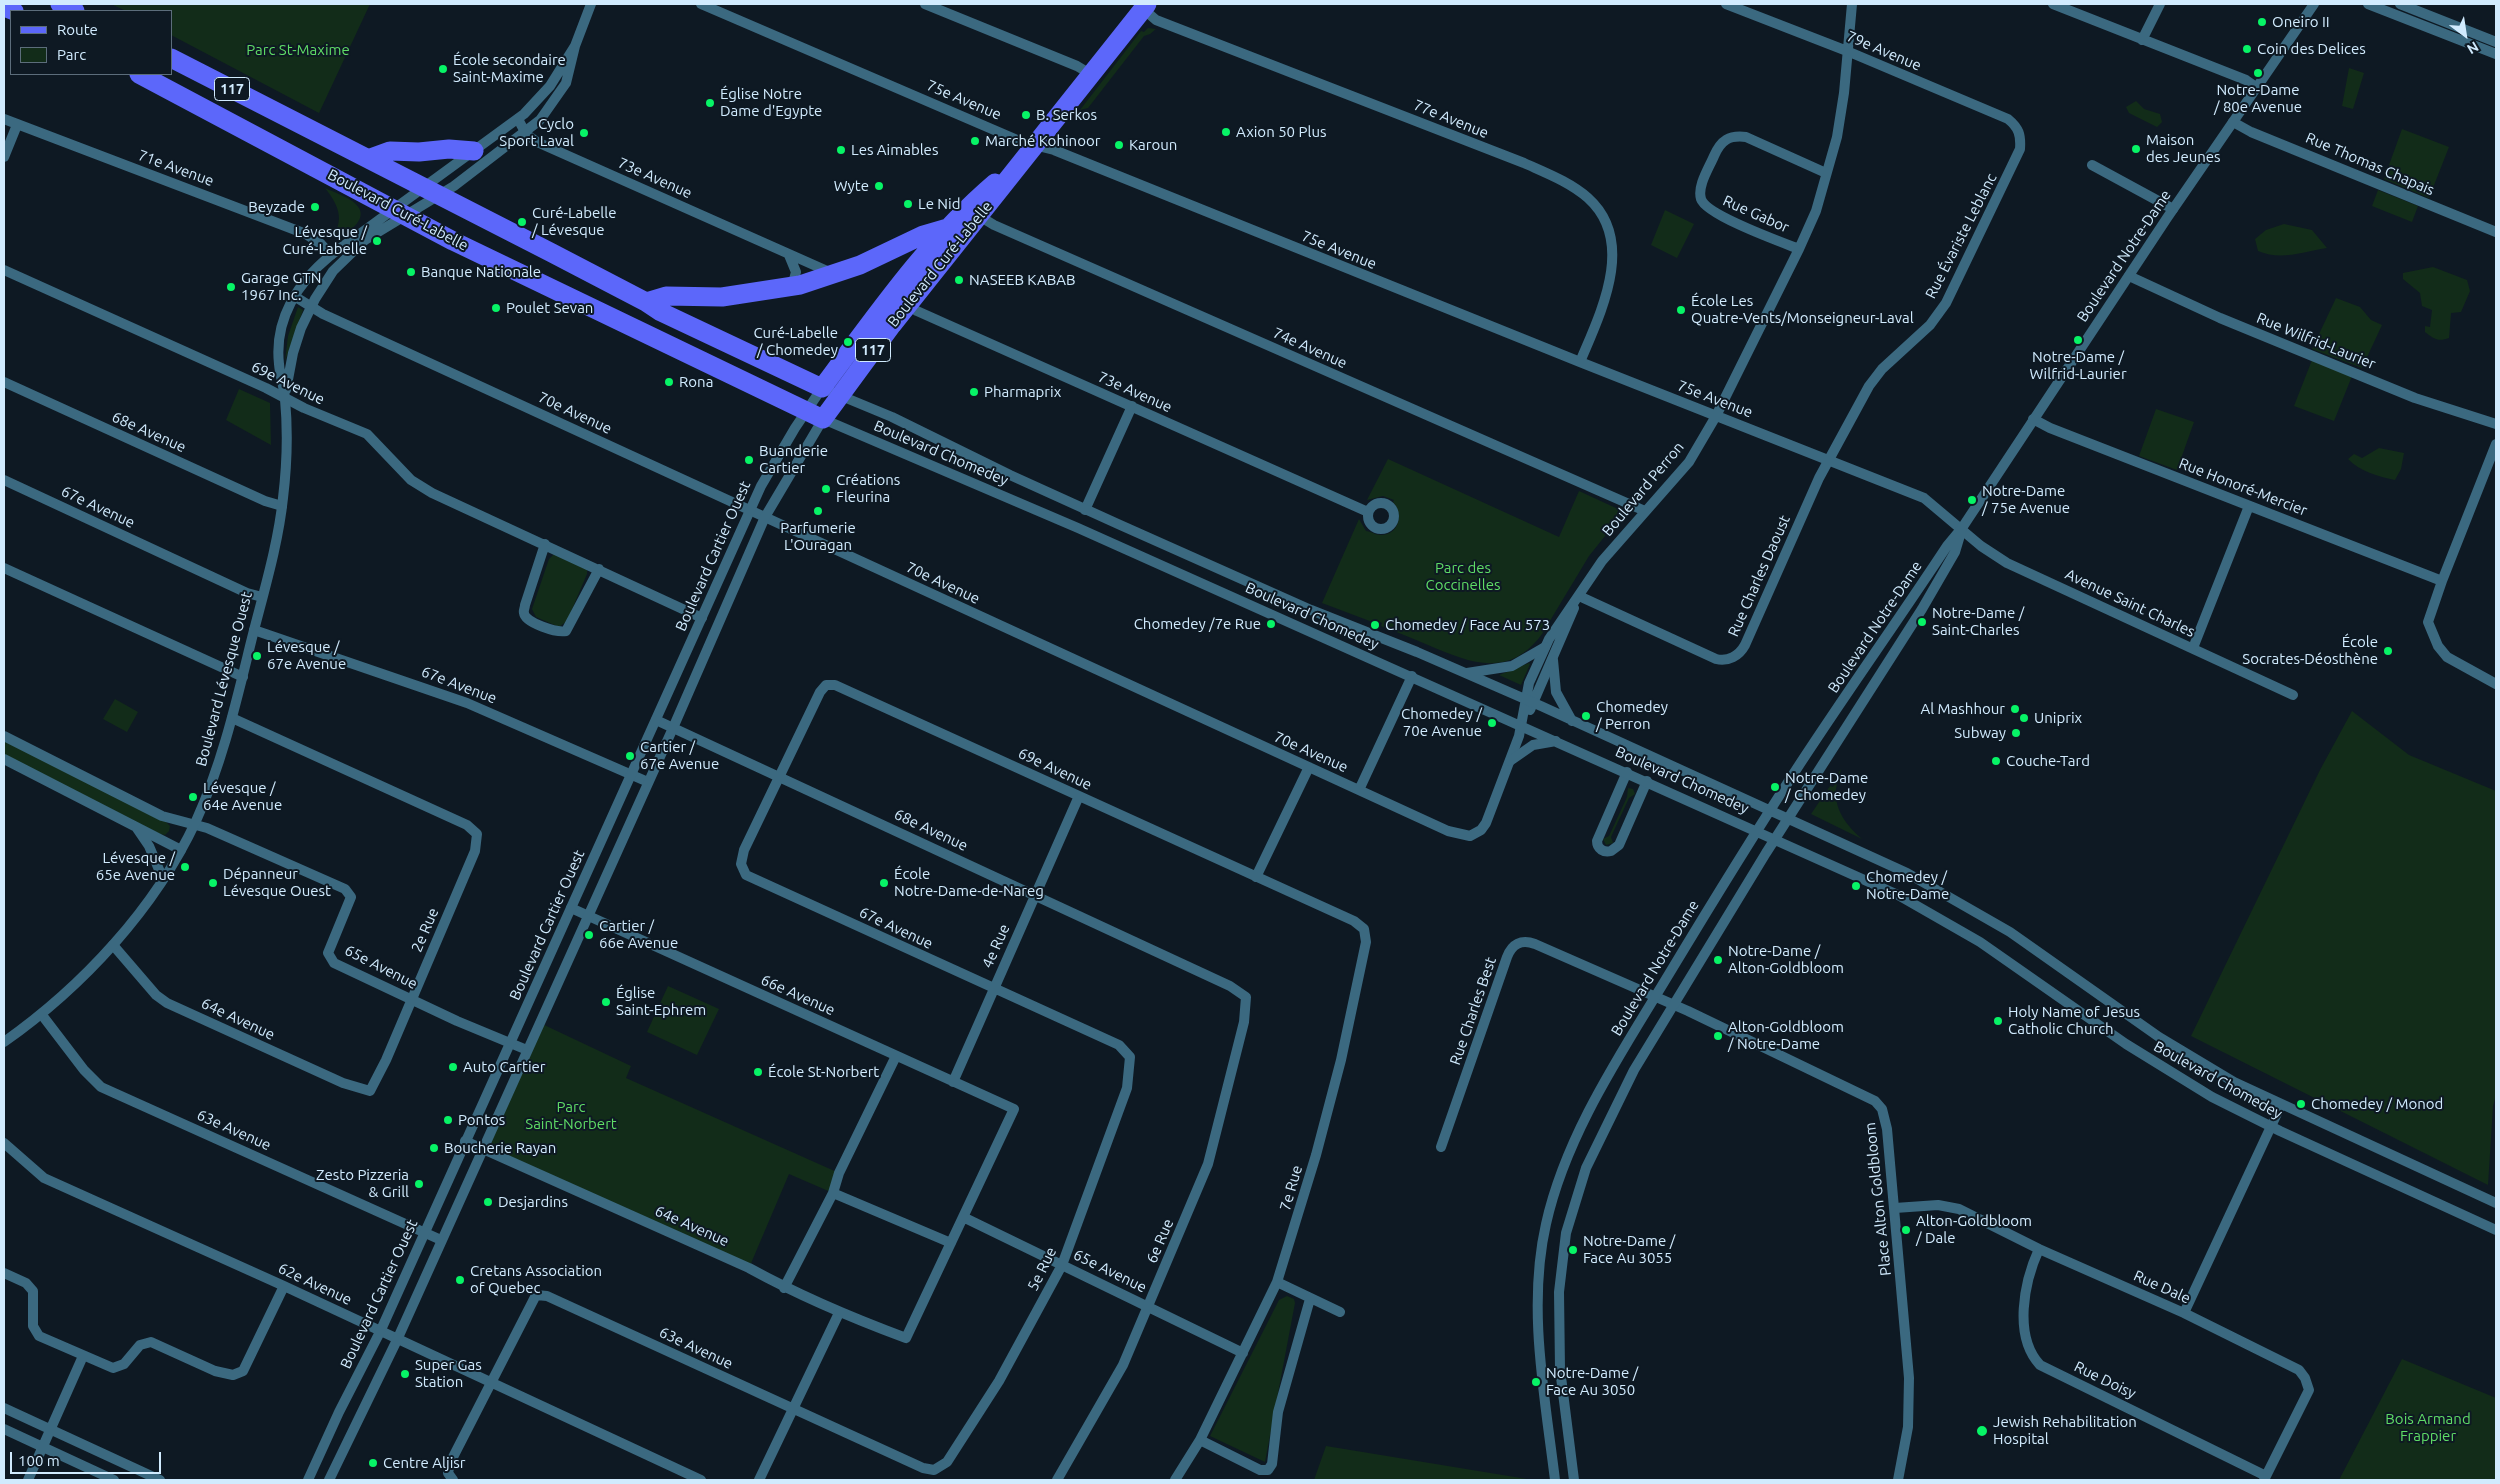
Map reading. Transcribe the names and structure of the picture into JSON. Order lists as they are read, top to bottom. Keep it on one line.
{"streets":{"main road":["117","Boulevard Curé-Labelle"],"street":["79e Avenue","75e Avenue","77e Avenue","Rue Thomas Chapais","71e Avenue","73e Avenue","Rue Gabor","Rue Évariste Leblanc","Boulevard Notre-Dame","Rue Wilfrid-Laurier","74e Avenue","69e Avenue","70e Avenue","68e Avenue","Boulevard Chomedey","Rue Honoré-Mercier","Boulevard Perron","67e Avenue","Boulevard Cartier Ouest","Rue Charles Daoust","Avenue Saint Charles","Boulevard Lévesque Ouest","2e Rue","4e Rue","65e Avenue","66e Avenue","Rue Charles Best","64e Avenue","63e Avenue","7e Rue","Place Alton Goldbloom","6e Rue","5e Rue","62e Avenue","Rue Dale","Rue Doisy"]},"crossings":[["79e Avenue","Rue Évariste Leblanc"],["79e Avenue","Boulevard Perron"],["75e Avenue","77e Avenue"],["75e Avenue","Boulevard Curé-Labelle"],["75e Avenue","Rue Évariste Leblanc"],["75e Avenue","Boulevard Notre-Dame"],["75e Avenue","Boulevard Perron"],["75e Avenue","Rue Charles Daoust"],["75e Avenue","Avenue Saint Charles"],["77e Avenue","Boulevard Curé-Labelle"],["Rue Thomas Chapais","Boulevard Notre-Dame"],["71e Avenue","Boulevard Lévesque Ouest"],["73e Avenue","Boulevard Curé-Labelle"],["73e Avenue","Boulevard Lévesque Ouest"],["Boulevard Curé-Labelle","74e Avenue"],["Boulevard Curé-Labelle","Boulevard Chomedey"],["Boulevard Curé-Labelle","Boulevard Cartier Ouest"],["Boulevard Curé-Labelle","Boulevard Lévesque Ouest"],["Rue Gabor","Boulevard Perron"],["Rue Évariste Leblanc","Rue Charles Daoust"],["Boulevard Notre-Dame","Rue Wilfrid-Laurier"],["Boulevard Notre-Dame","Boulevard Chomedey"],["Boulevard Notre-Dame","Rue Honoré-Mercier"],["Boulevard Notre-Dame","Avenue Saint Charles"],["Boulevard Notre-Dame","Rue Charles Best"],["Boulevard Notre-Dame","Place Alton Goldbloom"],["74e Avenue","Boulevard Perron"],["69e Avenue","68e Avenue"],["69e Avenue","67e Avenue"],["69e Avenue","Boulevard Cartier Ouest"],["69e Avenue","Boulevard Lévesque Ouest"],["69e Avenue","4e Rue"],["69e Avenue","7e Rue"],["70e Avenue","Boulevard Chomedey"],["70e Avenue","Boulevard Perron"],["70e Avenue","Boulevard Cartier Ouest"],["70e Avenue","Boulevard Lévesque Ouest"],["68e Avenue","67e Avenue"],["68e Avenue","Boulevard Cartier Ouest"],["68e Avenue","Boulevard Lévesque Ouest"],["68e Avenue","4e Rue"],["68e Avenue","6e Rue"],["Boulevard Chomedey","Boulevard Perron"],["Boulevard Chomedey","Boulevard Cartier Ouest"],["Boulevard Perron","Rue Charles Daoust"],["67e Avenue","Boulevard Cartier Ouest"],["67e Avenue","Boulevard Lévesque Ouest"],["67e Avenue","4e Rue"],["67e Avenue","5e Rue"],["Boulevard Cartier Ouest","65e Avenue"],["Boulevard Cartier Ouest","66e Avenue"],["Boulevard Cartier Ouest","64e Avenue"],["Boulevard Cartier Ouest","63e Avenue"],["Boulevard Cartier Ouest","62e Avenue"],["Boulevard Lévesque Ouest","2e Rue"],["Boulevard Lévesque Ouest","65e Avenue"],["Boulevard Lévesque Ouest","64e Avenue"],["Boulevard Lévesque Ouest","63e Avenue"],["2e Rue","65e Avenue"],["2e Rue","64e Avenue"],["4e Rue","66e Avenue"],["65e Avenue","66e Avenue"],["65e Avenue","7e Rue"],["65e Avenue","6e Rue"],["65e Avenue","5e Rue"],["Rue Charles Best","Place Alton Goldbloom"],["63e Avenue","5e Rue"],["63e Avenue","62e Avenue"],["Place Alton Goldbloom","Rue Dale"],["Rue Dale","Rue Doisy"]],"parks":["Parc St-Maxime","Parc des Coccinelles","Parc Saint-Norbert","Bois Armand Frappier"],"places":["Oneiro II","Coin des Delices","École secondaire Saint-Maxime","Notre-Dame / 80e Avenue","Église Notre Dame d'Egypte","B. Serkos","Axion 50 Plus","Cyclo Sport Laval","Marché Kohinoor","Karoun","Maison des Jeunes","Les Aimables","Wyte","Le Nid","Beyzade","Curé-Labelle / Lévesque","Lévesque / Curé-Labelle","Banque Nationale","NASEEB KABAB","Garage GTN 1967 Inc.","Poulet Sevan","École Les Quatre-Vents/Monseigneur-Laval","Notre-Dame / Wilfrid-Laurier","Curé-Labelle / Chomedey","Rona","Pharmaprix","Buanderie Cartier","Créations Fleurina","Notre-Dame / 75e Avenue","Parfumerie L'Ouragan","Notre-Dame / Saint-Charles","Chomedey /7e Rue","Chomedey / Face Au 573","École Socrates-Déosthène","Lévesque / 67e Avenue","Al Mashhour","Chomedey / Perron","Uniprix","Chomedey / 70e Avenue","Subway","Cartier / 67e Avenue","Couche-Tard","Notre-Dame / Chomedey","Lévesque / 64e Avenue","Lévesque / 65e Avenue","Dépanneur Lévesque Ouest","École Notre-Dame-de-Nareg","Chomedey / Notre-Dame","Cartier / 66e Avenue","Notre-Dame / Alton-Goldbloom","Église Saint-Ephrem","Holy Name of Jesus Catholic Church","Alton-Goldbloom / Notre-Dame","Auto Cartier","École St-Norbert","Chomedey / Monod","Pontos","Boucherie Rayan","Zesto Pizzeria & Grill","Desjardins","Alton-Goldbloom / Dale","Notre-Dame / Face Au 3055","Cretans Association of Quebec","Super Gas Station","Notre-Dame / Face Au 3050","Jewish Rehabilitation Hospital","Centre Aljisr"],"legend":["Route","Parc"],"scale_bar":"100 m","north":"bottom right"}
